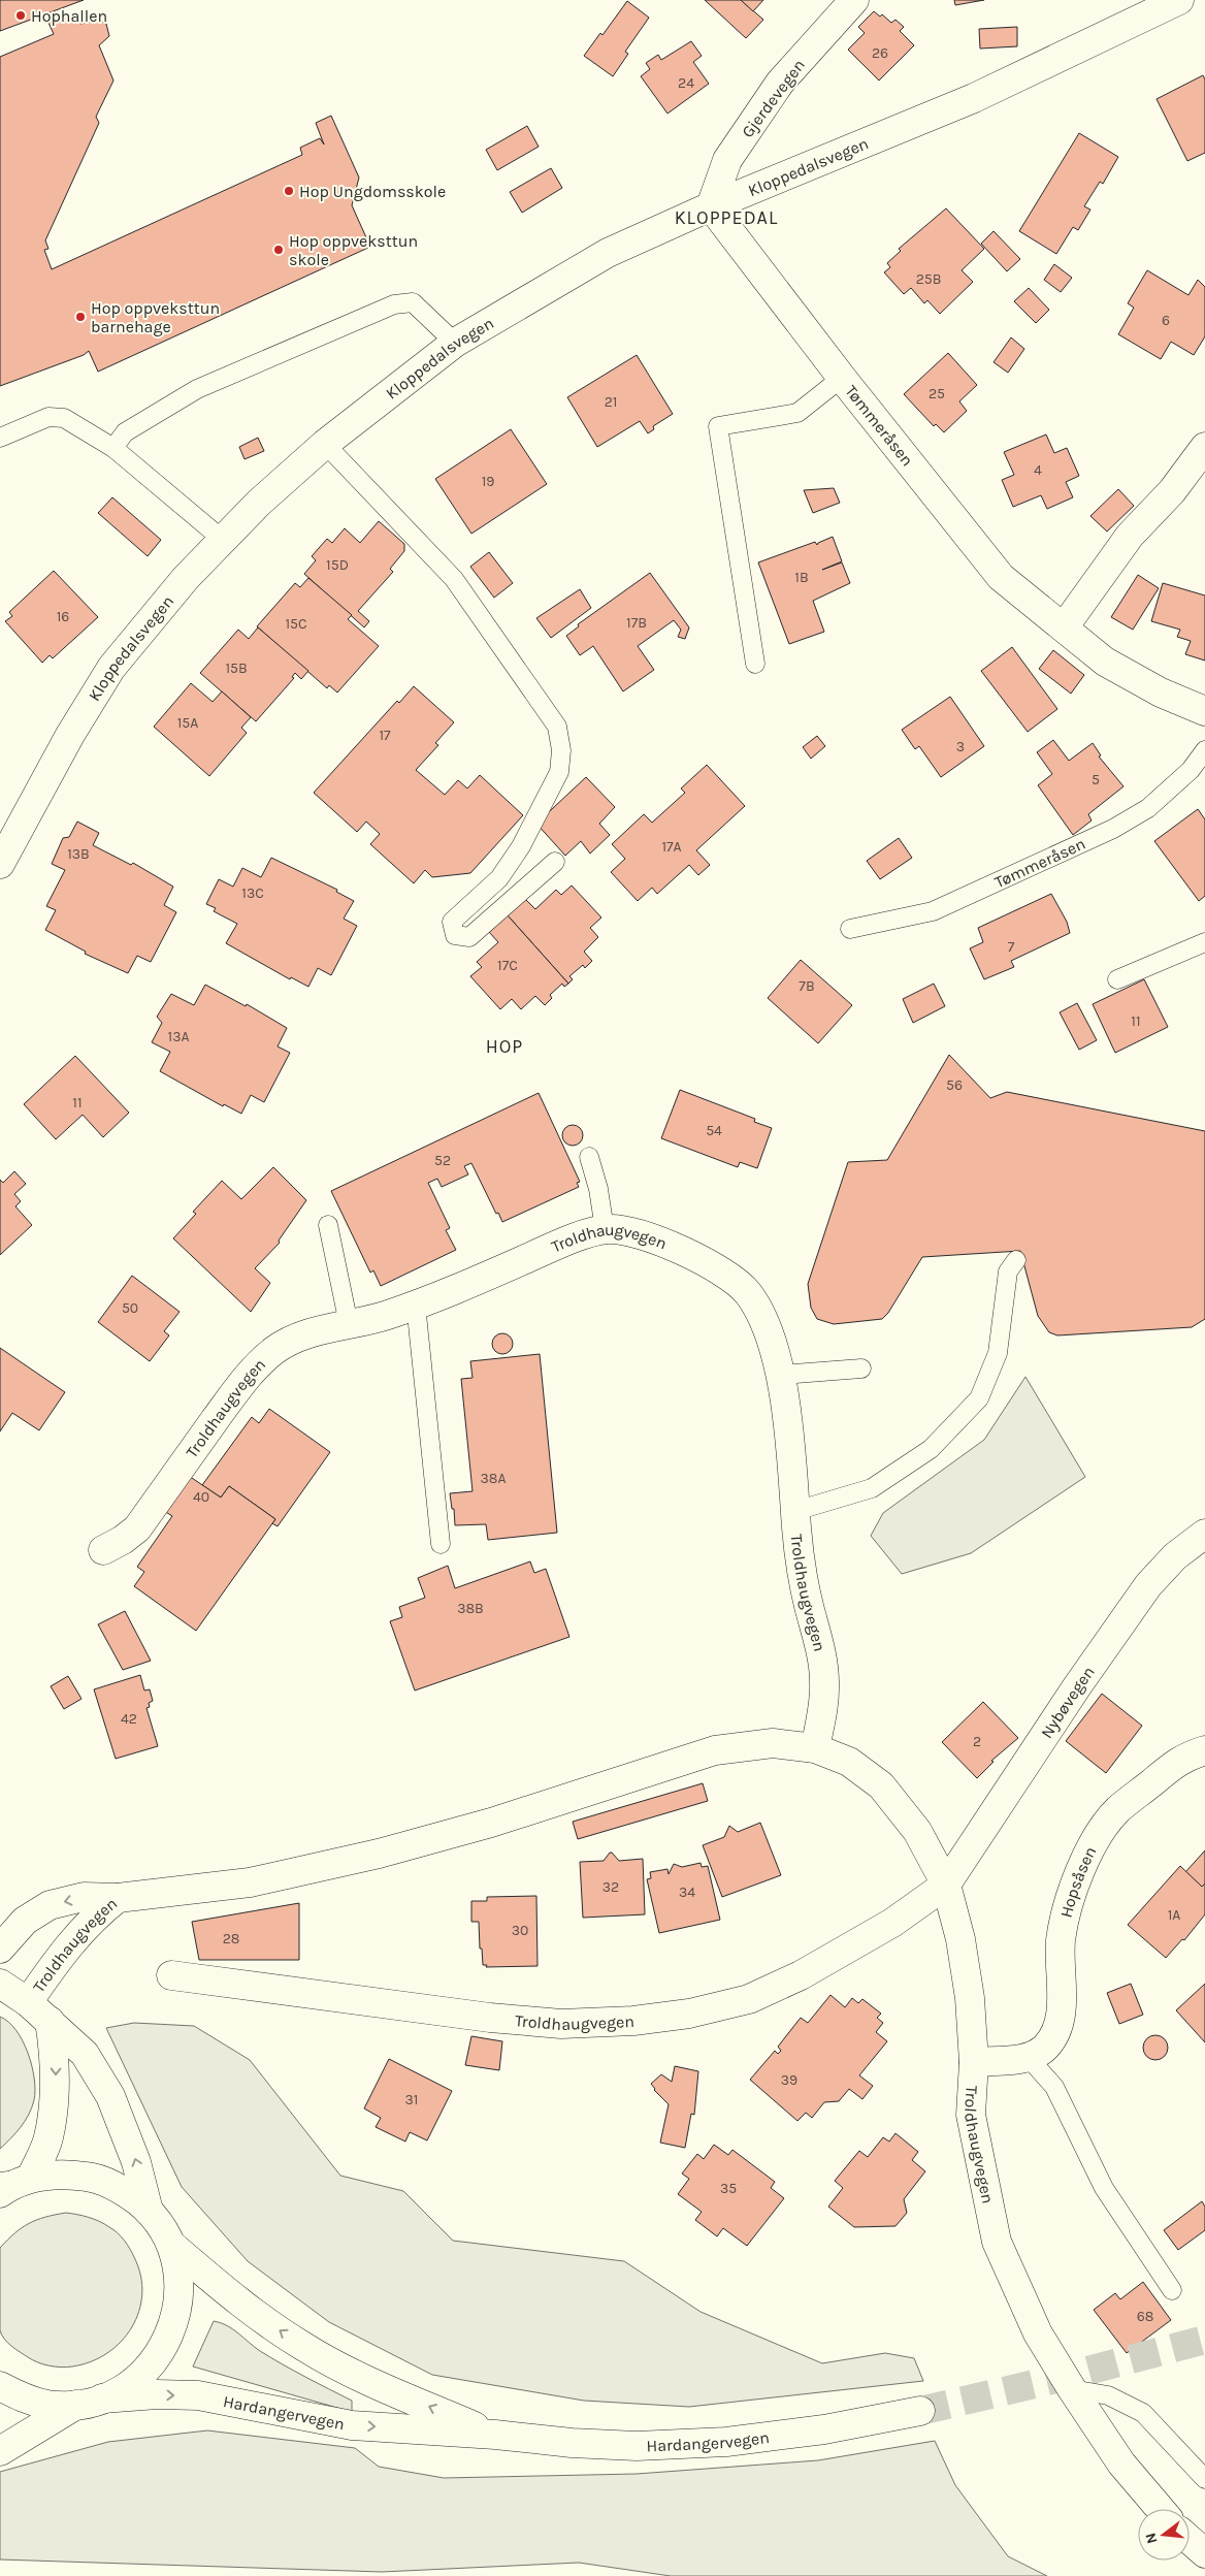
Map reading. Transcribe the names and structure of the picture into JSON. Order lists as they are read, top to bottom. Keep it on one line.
{"streets":{"main road":["Gjerdevegen","Kloppedalsvegen","Tømmeråsen","Troldhaugvegen","Nybøvegen","Hopsåsen","Hardangervegen"]},"crossings":[["Gjerdevegen","Kloppedalsvegen"],["Gjerdevegen","Tømmeråsen"],["Kloppedalsvegen","Tømmeråsen"],["Troldhaugvegen","Nybøvegen"]],"districts":["KLOPPEDAL","HOP"],"places":["Hophallen","Hop Ungdomsskole","Hop oppveksttun skole","Hop oppveksttun barnehage"],"house_numbers":["26","24","25B","6","25","21","4","19","15D","1B","16","17B","15C","15B","15A","17","3","5","17A","13B","13C","7","17C","7B","11","13A","56","11","54","52","50","38A","40","38B","42","2","32","34","1A","30","28","39","31","35","68"],"north":"left"}
